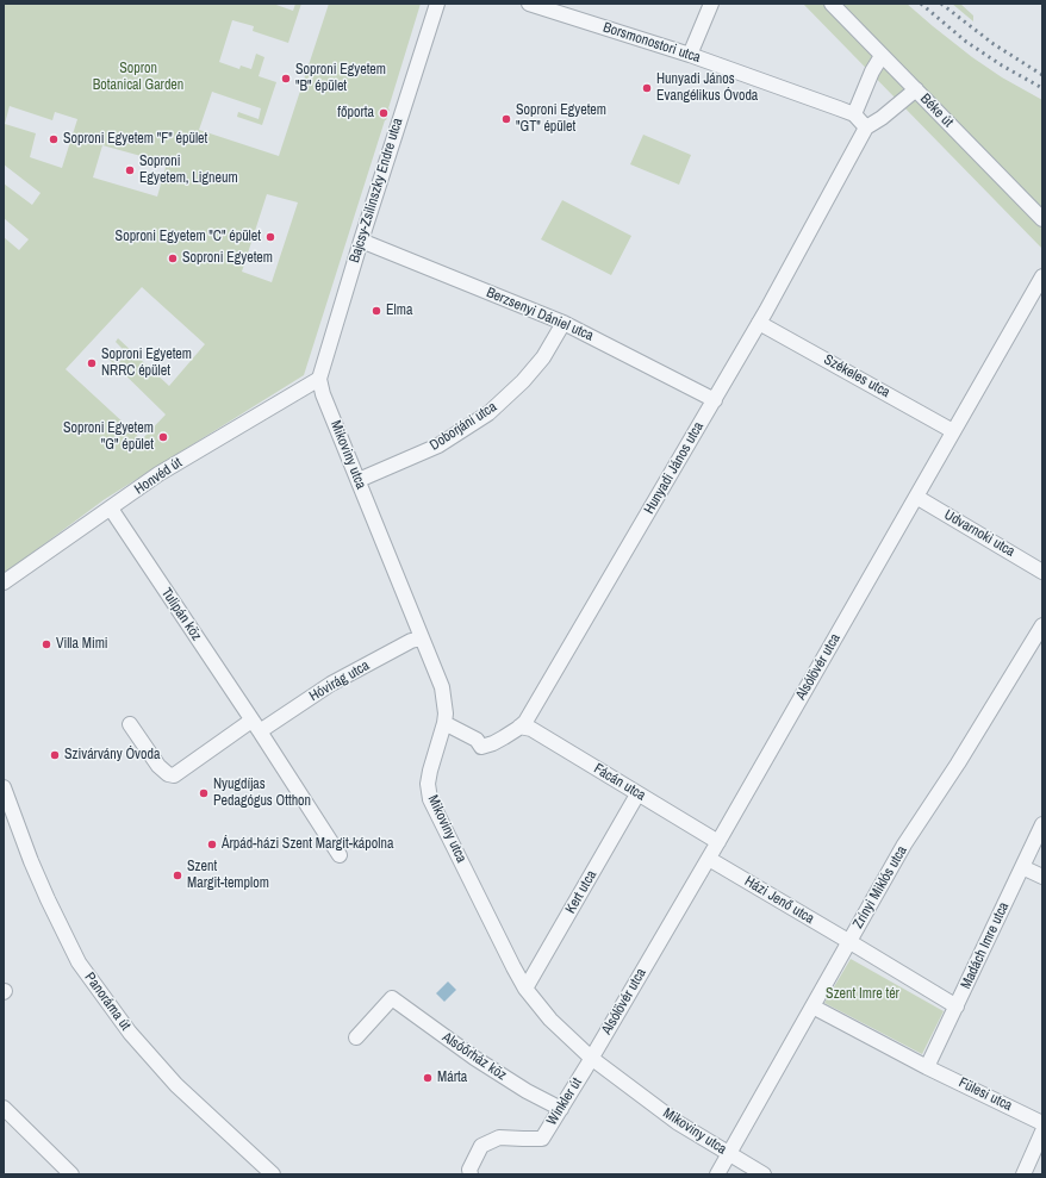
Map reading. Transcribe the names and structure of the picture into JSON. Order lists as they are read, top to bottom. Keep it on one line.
{"streets":{"street":["Borsmonostori utca","Béke út","Bajcsy-Zsilinszky Endre utca","Berzsenyi Dániel utca","Székeles utca","Doborjáni utca","Mikoviny utca","Hunyadi János utca","Honvéd út","Udvarnoki utca","Tulipán köz","Alsólövér utca","Hóvirág utca","Fácán utca","Zrínyi Miklós utca","Kert utca","Házi Jenő utca","Madách Imre utca","Panoráma út","Alsóőrház köz","Fülesi utca","Winkler út"]},"crossings":[["Béke út","Hunyadi János utca"],["Bajcsy-Zsilinszky Endre utca","Berzsenyi Dániel utca"],["Bajcsy-Zsilinszky Endre utca","Mikoviny utca"],["Bajcsy-Zsilinszky Endre utca","Honvéd út"],["Berzsenyi Dániel utca","Doborjáni utca"],["Berzsenyi Dániel utca","Hunyadi János utca"],["Székeles utca","Hunyadi János utca"],["Székeles utca","Alsólövér utca"],["Doborjáni utca","Mikoviny utca"],["Mikoviny utca","Hunyadi János utca"],["Mikoviny utca","Honvéd út"],["Mikoviny utca","Alsólövér utca"],["Mikoviny utca","Hóvirág utca"],["Mikoviny utca","Zrínyi Miklós utca"],["Mikoviny utca","Kert utca"],["Mikoviny utca","Winkler út"],["Hunyadi János utca","Fácán utca"],["Honvéd út","Tulipán köz"],["Udvarnoki utca","Alsólövér utca"],["Tulipán köz","Hóvirág utca"],["Alsólövér utca","Fácán utca"],["Alsólövér utca","Házi Jenő utca"],["Alsólövér utca","Winkler út"],["Fácán utca","Kert utca"],["Zrínyi Miklós utca","Házi Jenő utca"],["Madách Imre utca","Fülesi utca"],["Alsóőrház köz","Winkler út"]],"parks":["Sopron Botanical Garden","Szent Imre tér"],"places":["Soproni Egyetem \"B\" épület","Hunyadi János Evangélikus Óvoda","főporta","Soproni Egyetem \"GT\" épület","Soproni Egyetem \"F\" épület","Soproni Egyetem, Ligneum","Soproni Egyetem \"C\" épület","Soproni Egyetem","Elma","Soproni Egyetem NRRC épület","Soproni Egyetem \"G\" épület","Villa Mimi","Szivárvány Óvoda","Nyugdíjas Pedagógus Otthon","Árpád-házi Szent Margit-kápolna","Szent Margit-templom","Márta"]}
